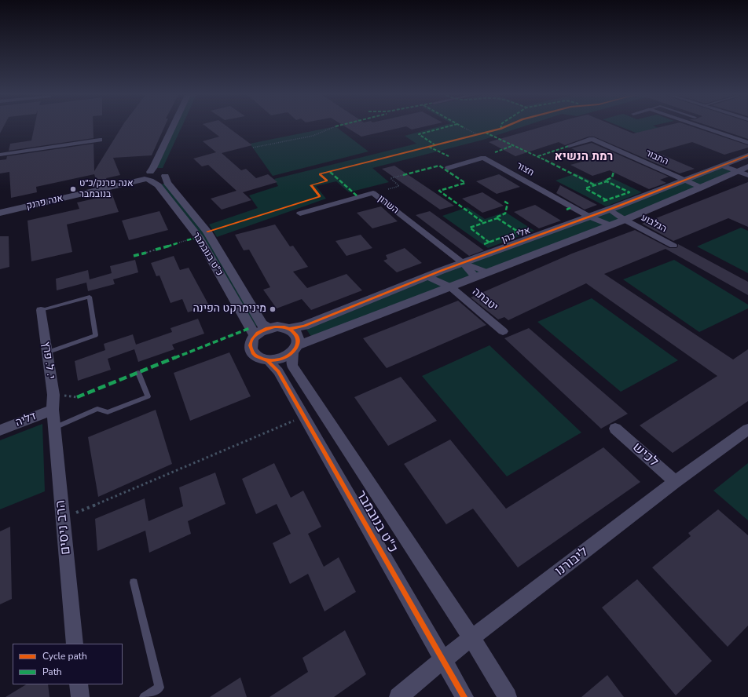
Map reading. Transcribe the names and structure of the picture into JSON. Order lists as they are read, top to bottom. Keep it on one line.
{"streets":{"street":["התבור","חצור","אנה פרנק","השרון","הגלבוע","אלי כהן","כ\"ט בנובמבר","יטבתה","י. ל. פרץ","דליה","לכיש","הרב ניסים","ליבורנו"]},"crossings":[["התבור","אלי כהן"],["חצור","אלי כהן"],["אנה פרנק","כ\"ט בנובמבר"],["השרון","אלי כהן"],["הגלבוע","אלי כהן"],["אלי כהן","כ\"ט בנובמבר"],["אלי כהן","יטבתה"],["כ\"ט בנובמבר","ליבורנו"],["י. ל. פרץ","דליה"],["י. ל. פרץ","הרב ניסים"],["דליה","הרב ניסים"],["לכיש","ליבורנו"]],"districts":["רמת הנשיא"],"places":["אנה פרנק/כ״ט בנובמבר","מינימרקט הפינה"],"legend":["Cycle path","Path"]}
